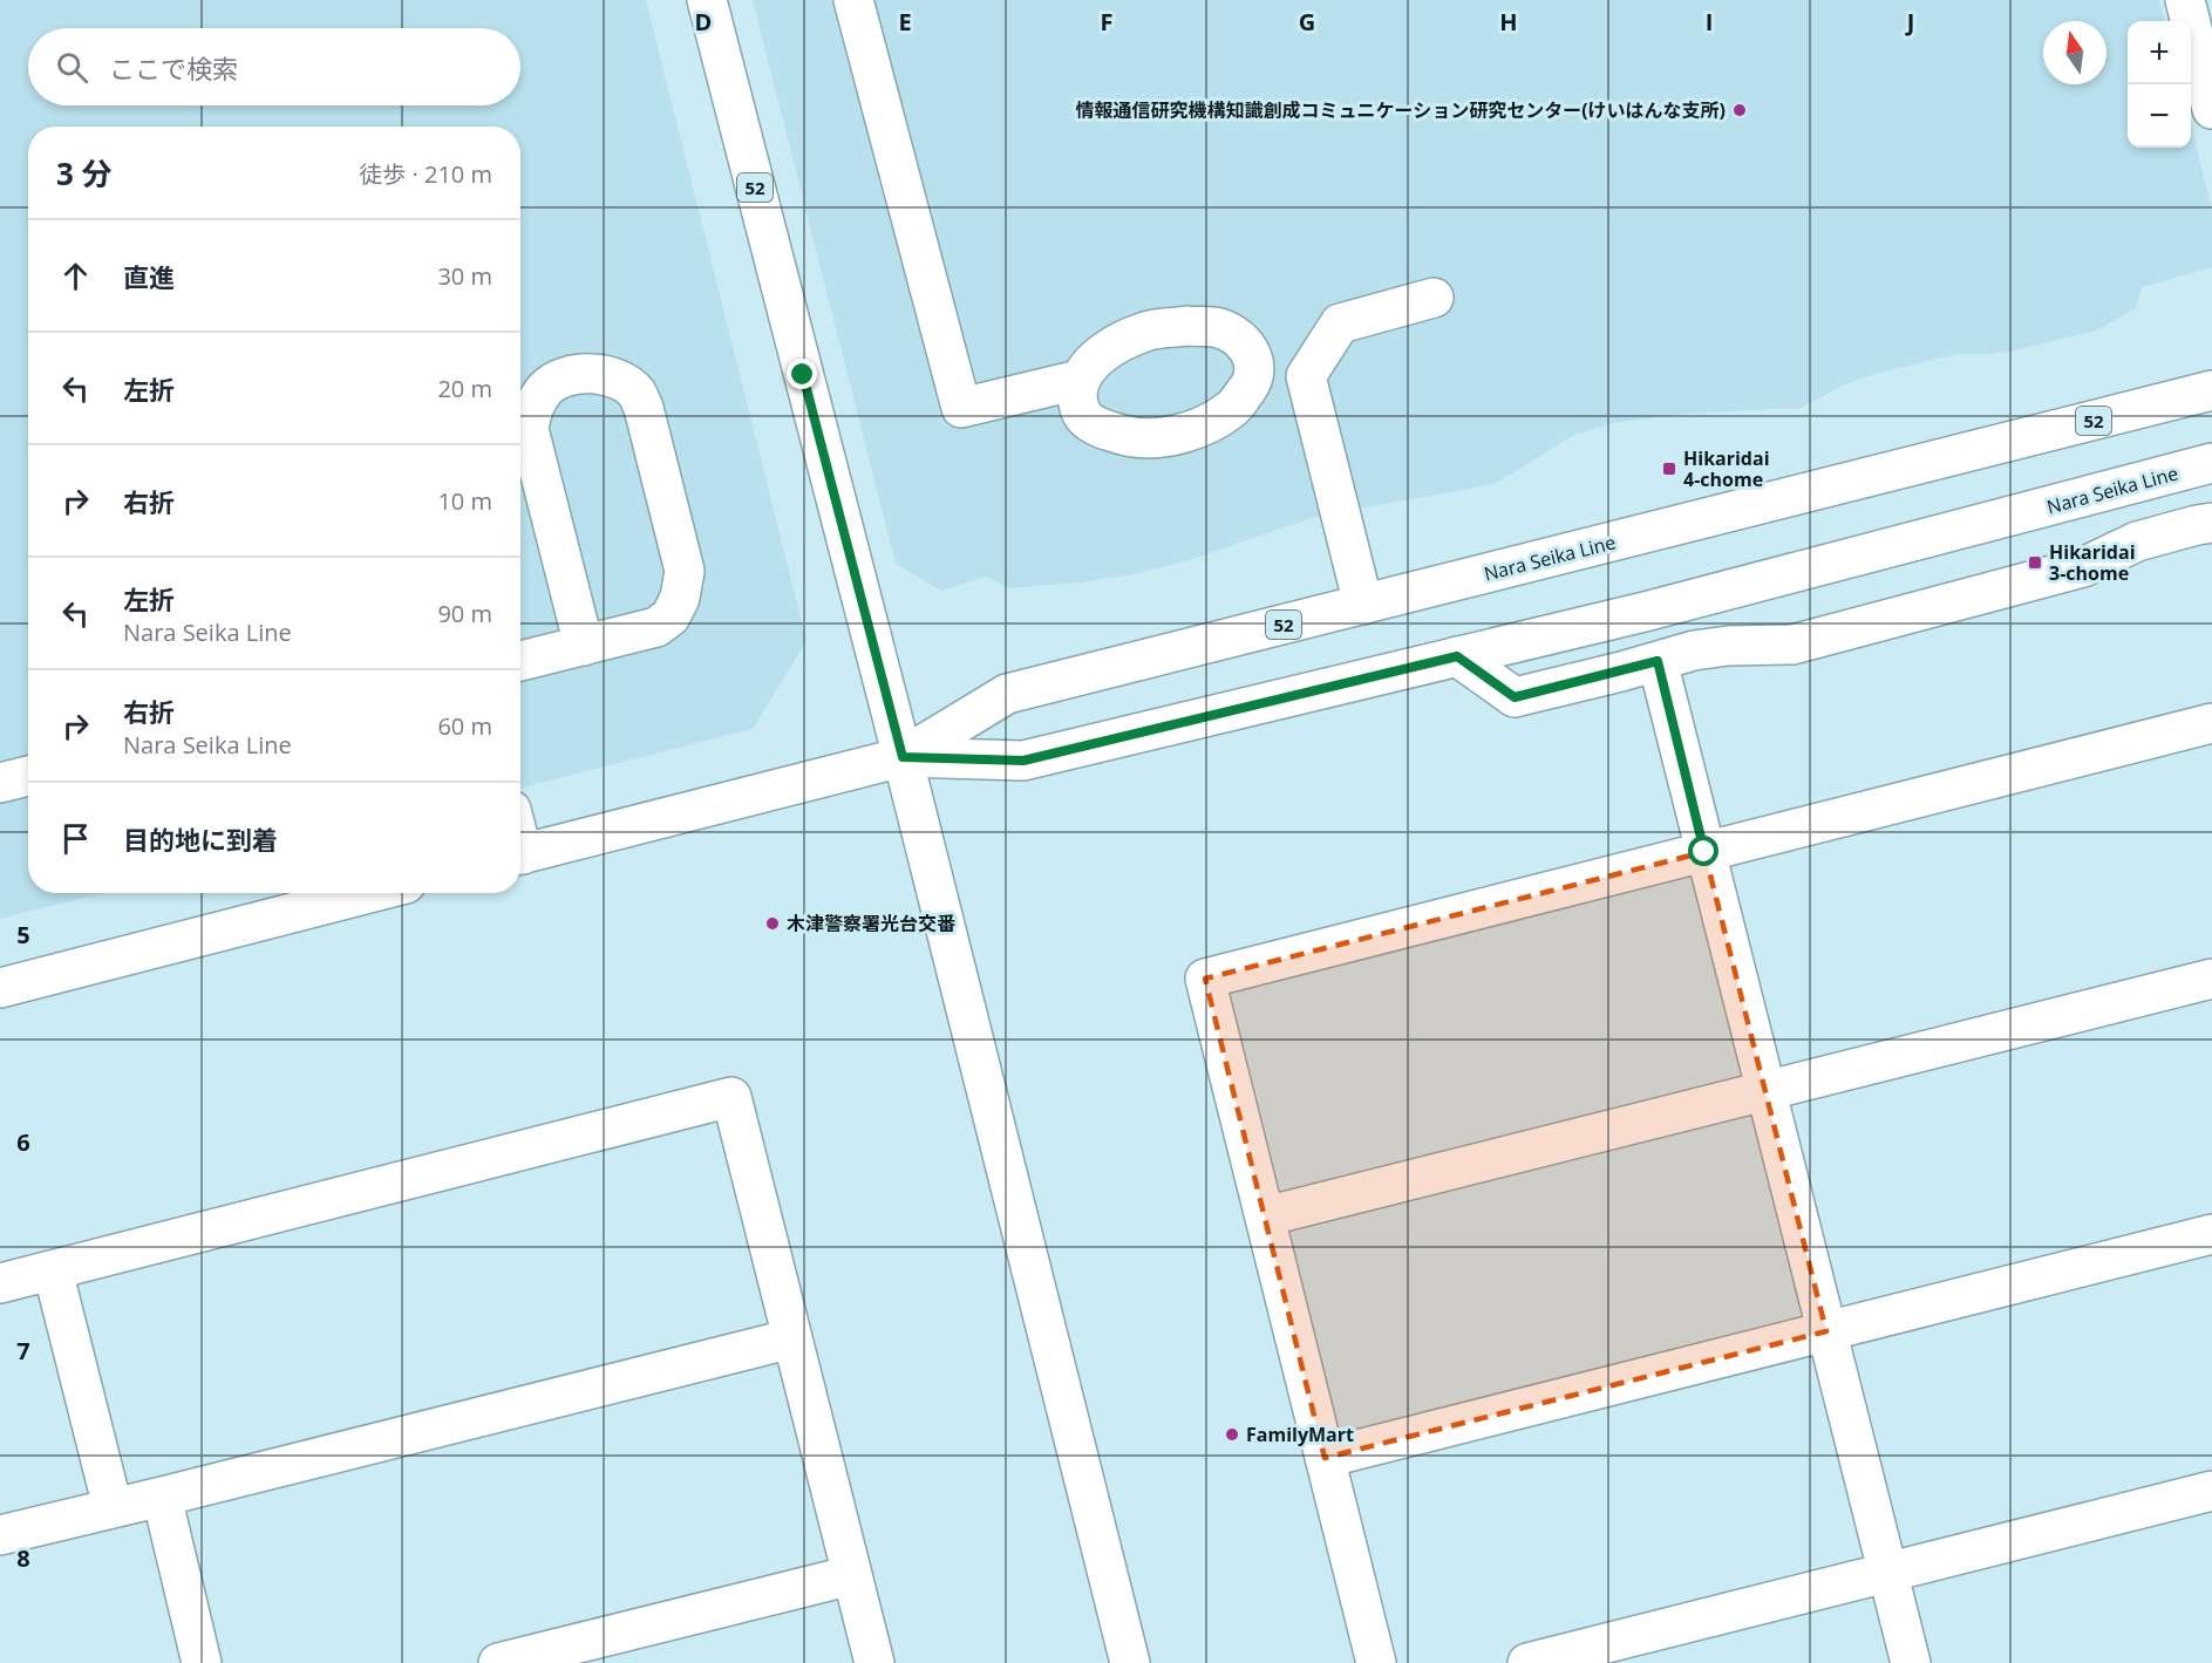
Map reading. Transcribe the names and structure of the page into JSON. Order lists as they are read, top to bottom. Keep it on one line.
{"streets":{"street":["52","Nara Seika Line"]},"crossings":[["52","Nara Seika Line"]],"places":{"other":["情報通信研究機構知識創成コミュニケーション研究センター(けいはんな支所)","木津警察署光台交番","FamilyMart"],"transit":["Hikaridai 4-chome","Hikaridai 3-chome"]},"north":"top","page":{"map_buttons":["+","−"],"search":"ここで検索","heading":["3 分","徒歩 · 210 m"],"list":[["直進","30 m"],["左折","20 m"],["右折","10 m"],["左折","Nara Seika Line","90 m"],["右折","Nara Seika Line","60 m"],"目的地に到着"]},"grid":{"columns":["D","E","F","G","H","I","J"],"rows":["5","6","7","8"]}}
